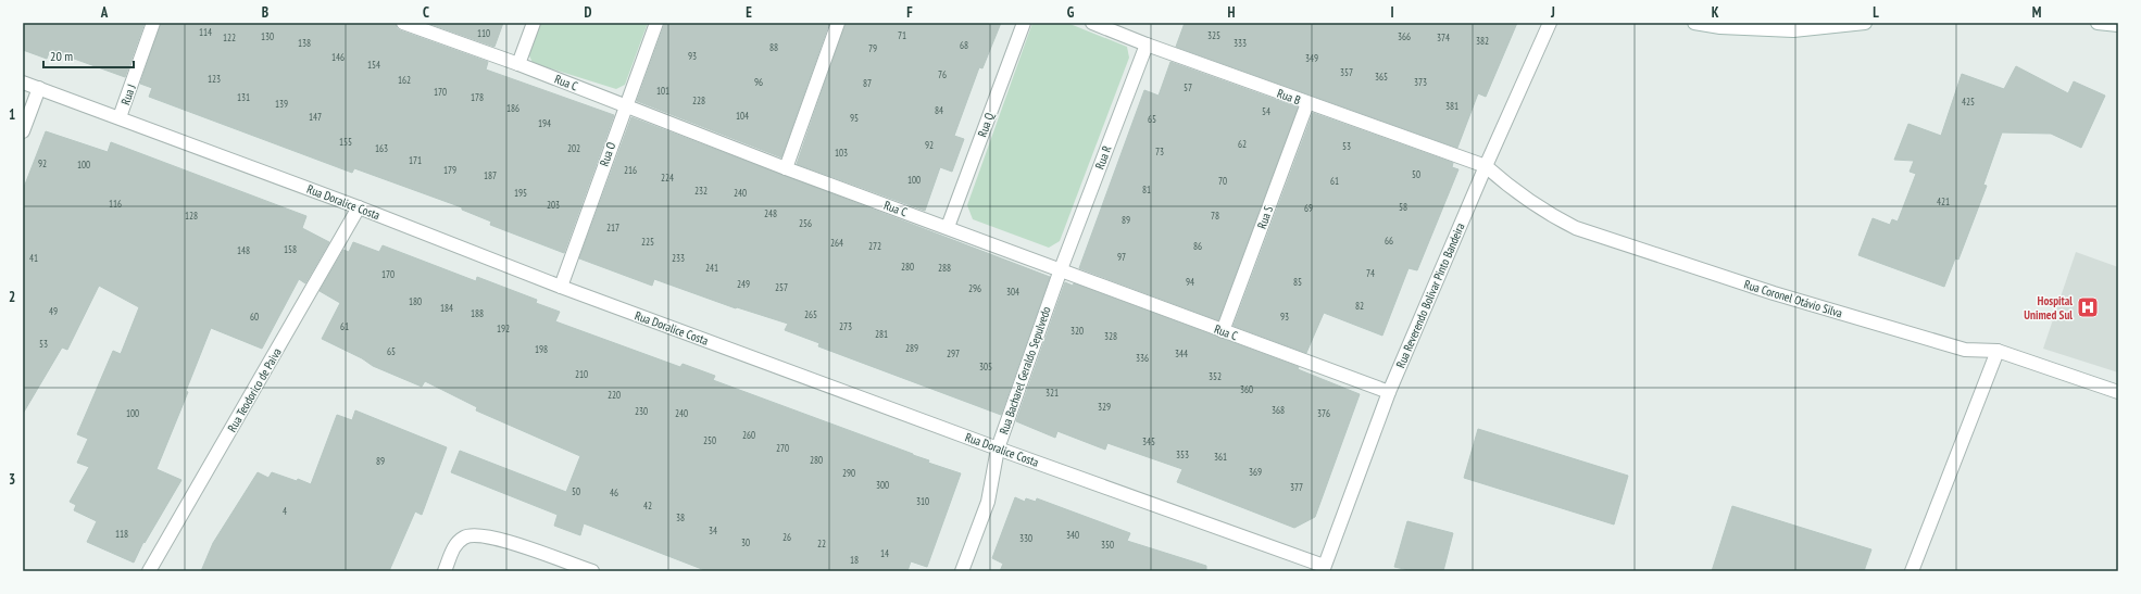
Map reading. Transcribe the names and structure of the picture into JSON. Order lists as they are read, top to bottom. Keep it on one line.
{"streets":{"street":["Rua C","Rua J","Rua B","Rua Q","Rua O","Rua R","Rua Doralice Costa","Rua S","Rua Reverendo Bolivar Pinto Bandeira","Rua Coronel Otávio Silva","Rua Bacharel Geraldo Sepulvedo","Rua Teodorico de Paiva"]},"crossings":[["Rua C","Rua Q"],["Rua C","Rua O"],["Rua C","Rua R"],["Rua C","Rua S"],["Rua C","Rua Reverendo Bolivar Pinto Bandeira"],["Rua C","Rua Bacharel Geraldo Sepulvedo"],["Rua J","Rua Doralice Costa"],["Rua B","Rua R"],["Rua B","Rua S"],["Rua B","Rua Reverendo Bolivar Pinto Bandeira"],["Rua B","Rua Coronel Otávio Silva"],["Rua O","Rua Doralice Costa"],["Rua R","Rua Bacharel Geraldo Sepulvedo"],["Rua Doralice Costa","Rua Reverendo Bolivar Pinto Bandeira"],["Rua Doralice Costa","Rua Bacharel Geraldo Sepulvedo"],["Rua Doralice Costa","Rua Teodorico de Paiva"],["Rua Reverendo Bolivar Pinto Bandeira","Rua Coronel Otávio Silva"]],"places":{"hospital":["Hospital Unimed Sul"]},"house_numbers":["114","110","71","325","130","366","122","374","382","138","333","68","88","79","93","146","349","154","357","76","365","123","162","96","373","87","57","101","170","131","178","228","425","139","381","186","84","54","104","147","95","65","194","155","62","92","53","163","202","73","103","171","92","100","179","216","50","187","224","100","70","61","81","232","195","240","421","116","203","58","69","248","128","78","89","256","217","66","225","264","272","86","158","148","97","41","233","280","241","288","74","170","94","85","249","257","296","304","180","82","184","49","188","265","60","93","61","273","192","320","281","328","53","289","198","65","297","344","336","305","210","352","360","321","220","329","368","230","100","240","376","260","250","345","270","353","361","280","89","369","290","300","377","50","46","310","42","4","38","34","118","340","26","330","30","22","350","14","18"],"scale_bar":"20 m","grid":{"columns":["A","B","C","D","E","F","G","H","I","J","K","L","M"],"rows":["1","2","3"]}}
